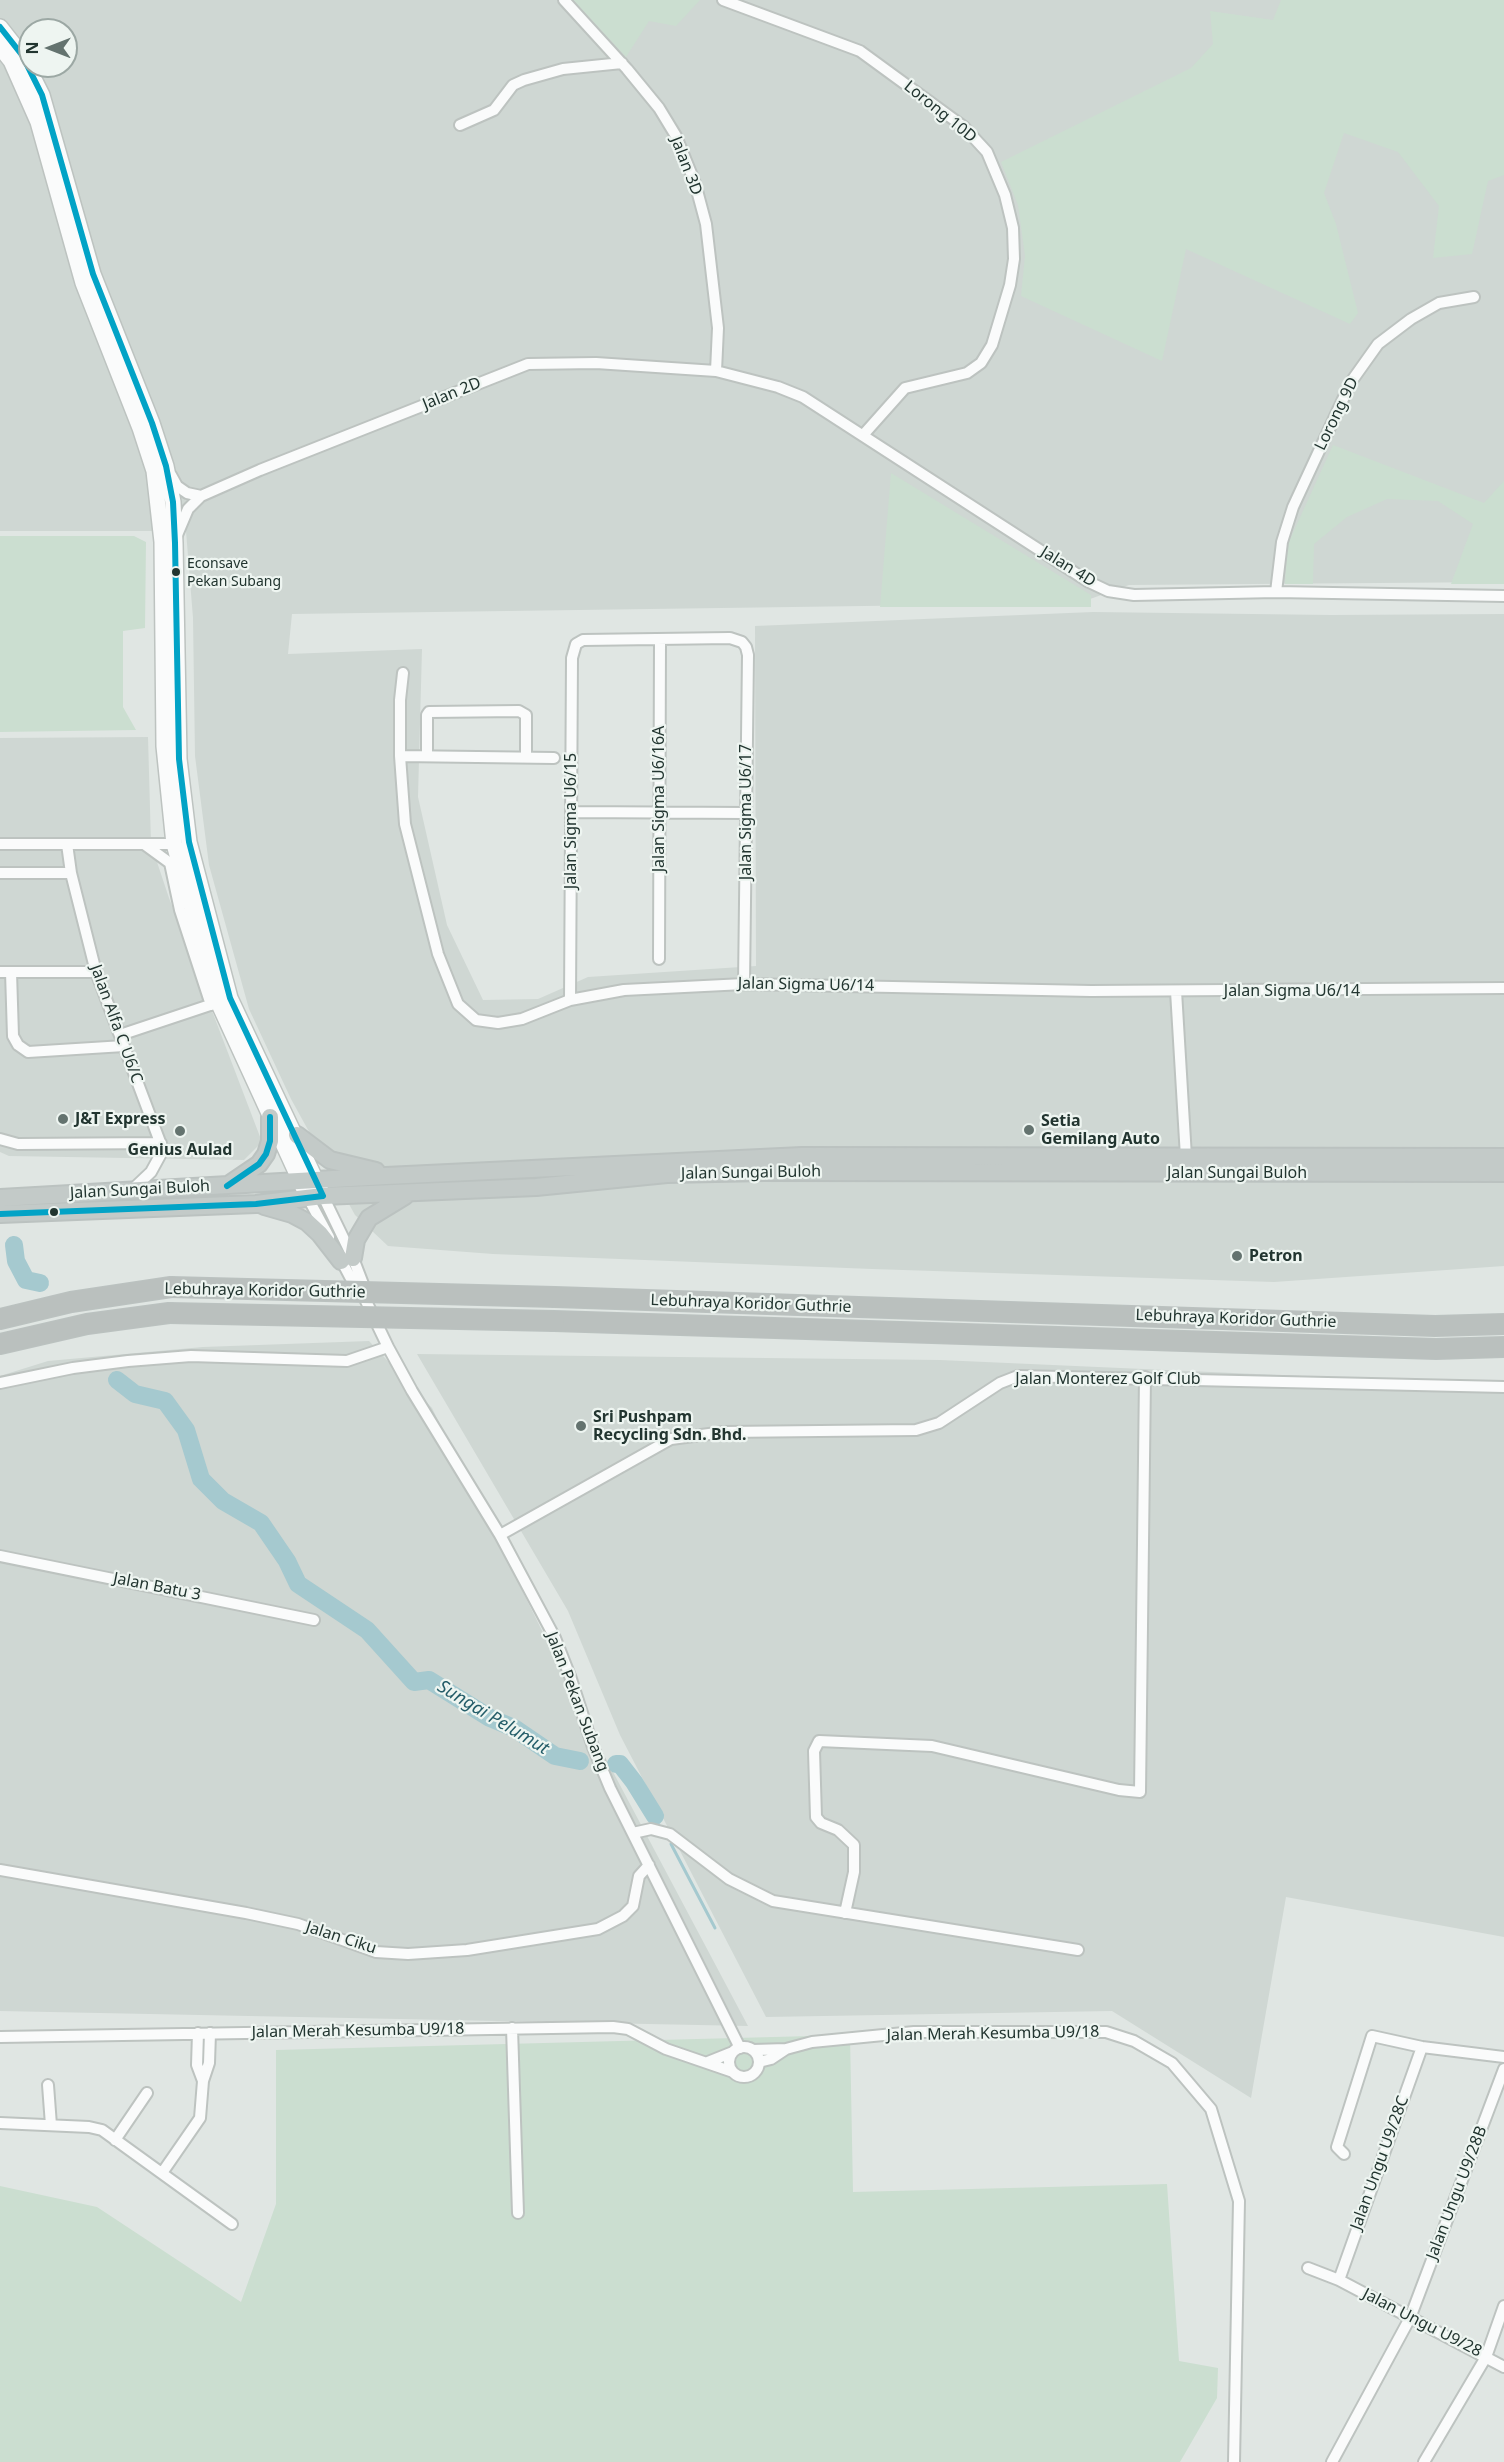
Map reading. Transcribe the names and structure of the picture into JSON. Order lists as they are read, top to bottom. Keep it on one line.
{"streets":{"highway":["Jalan Sungai Buloh","Lebuhraya Koridor Guthrie"],"street":["Lorong 10D","Jalan 3D","Jalan 2D","Lorong 9D","Jalan 4D","Jalan Sigma U6/16A","Jalan Sigma U6/17","Jalan Sigma U6/15","Jalan Sigma U6/14","Jalan Alfa C U6/C","Jalan Monterez Golf Club","Jalan Batu 3","Jalan Pekan Subang","Jalan Ciku","Jalan Merah Kesumba U9/18","Jalan Ungu U9/28C","Jalan Ungu U9/28B","Jalan Ungu U9/28"]},"crossings":[["Lorong 10D","Jalan 4D"],["Jalan 3D","Jalan 2D"],["Jalan 3D","Jalan 4D"],["Jalan 2D","Jalan 4D"],["Lorong 9D","Jalan 4D"],["Jalan Sigma U6/16A","Jalan Sigma U6/17"],["Jalan Sigma U6/16A","Jalan Sigma U6/15"],["Jalan Sigma U6/17","Jalan Sigma U6/15"],["Jalan Sigma U6/17","Jalan Sigma U6/14"],["Jalan Sigma U6/15","Jalan Sigma U6/14"],["Jalan Sungai Buloh","Jalan Pekan Subang"],["Jalan Monterez Golf Club","Jalan Pekan Subang"],["Jalan Pekan Subang","Jalan Ciku"],["Jalan Pekan Subang","Jalan Merah Kesumba U9/18"],["Jalan Ungu U9/28C","Jalan Ungu U9/28"],["Jalan Ungu U9/28B","Jalan Ungu U9/28"]],"water":["Sungai Pelumut"],"places":["Econsave Pekan Subang","J&T Express","Setia Gemilang Auto","Genius Aulad","Petron","Sri Pushpam Recycling Sdn. Bhd."],"north":"left"}
